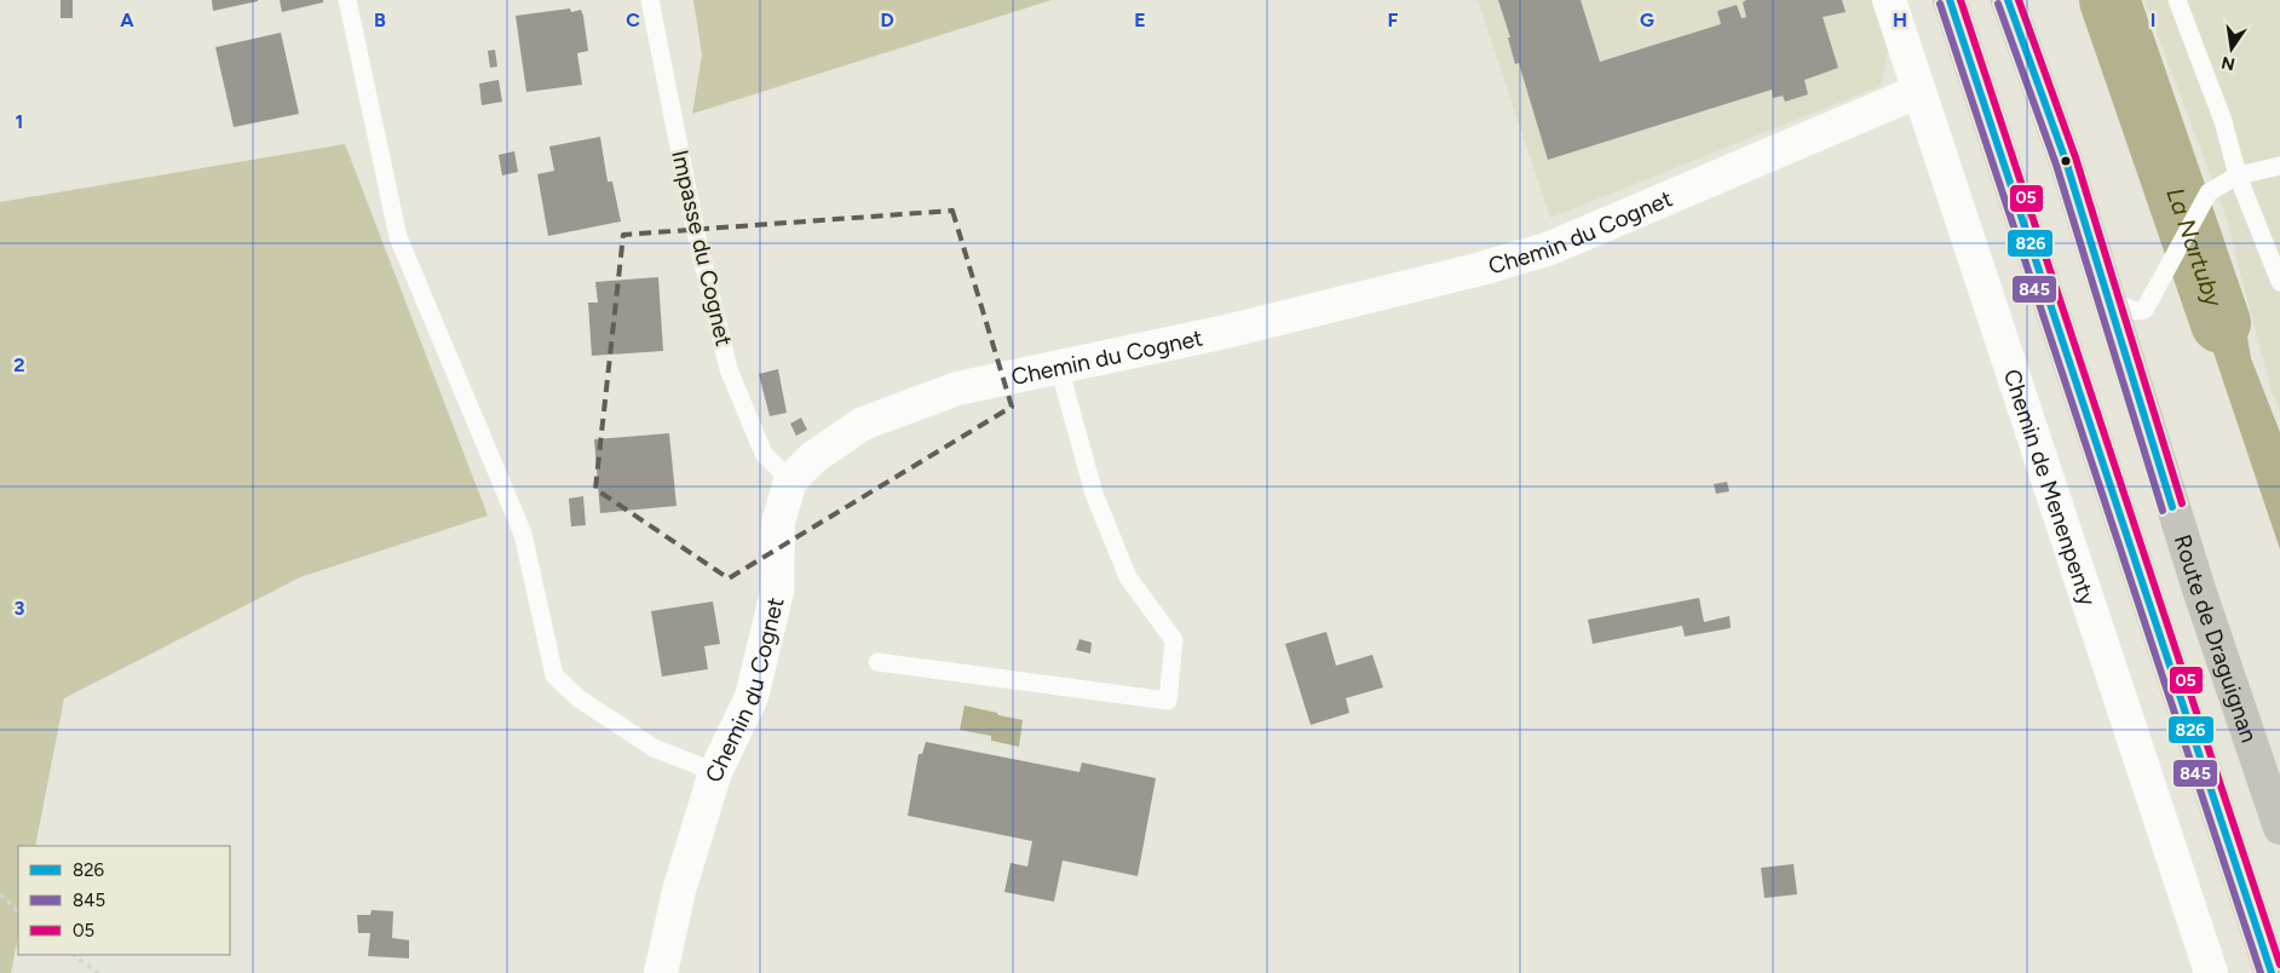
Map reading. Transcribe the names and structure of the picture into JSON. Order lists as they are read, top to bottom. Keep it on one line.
{"streets":{"main road":["Route de Draguignan"],"street":["Chemin du Cognet","Chemin de Menenpenty"],"lane":["Impasse du Cognet"]},"crossings":[["Chemin du Cognet","Impasse du Cognet"],["Chemin du Cognet","Chemin de Menenpenty"]],"water":["La Nartuby"],"lines":["transit line 826","transit line 05","transit line 845"],"legend":["826","845","05"],"north":"bottom","grid":{"columns":["A","B","C","D","E","F","G","H","I"],"rows":["1","2","3"]}}
